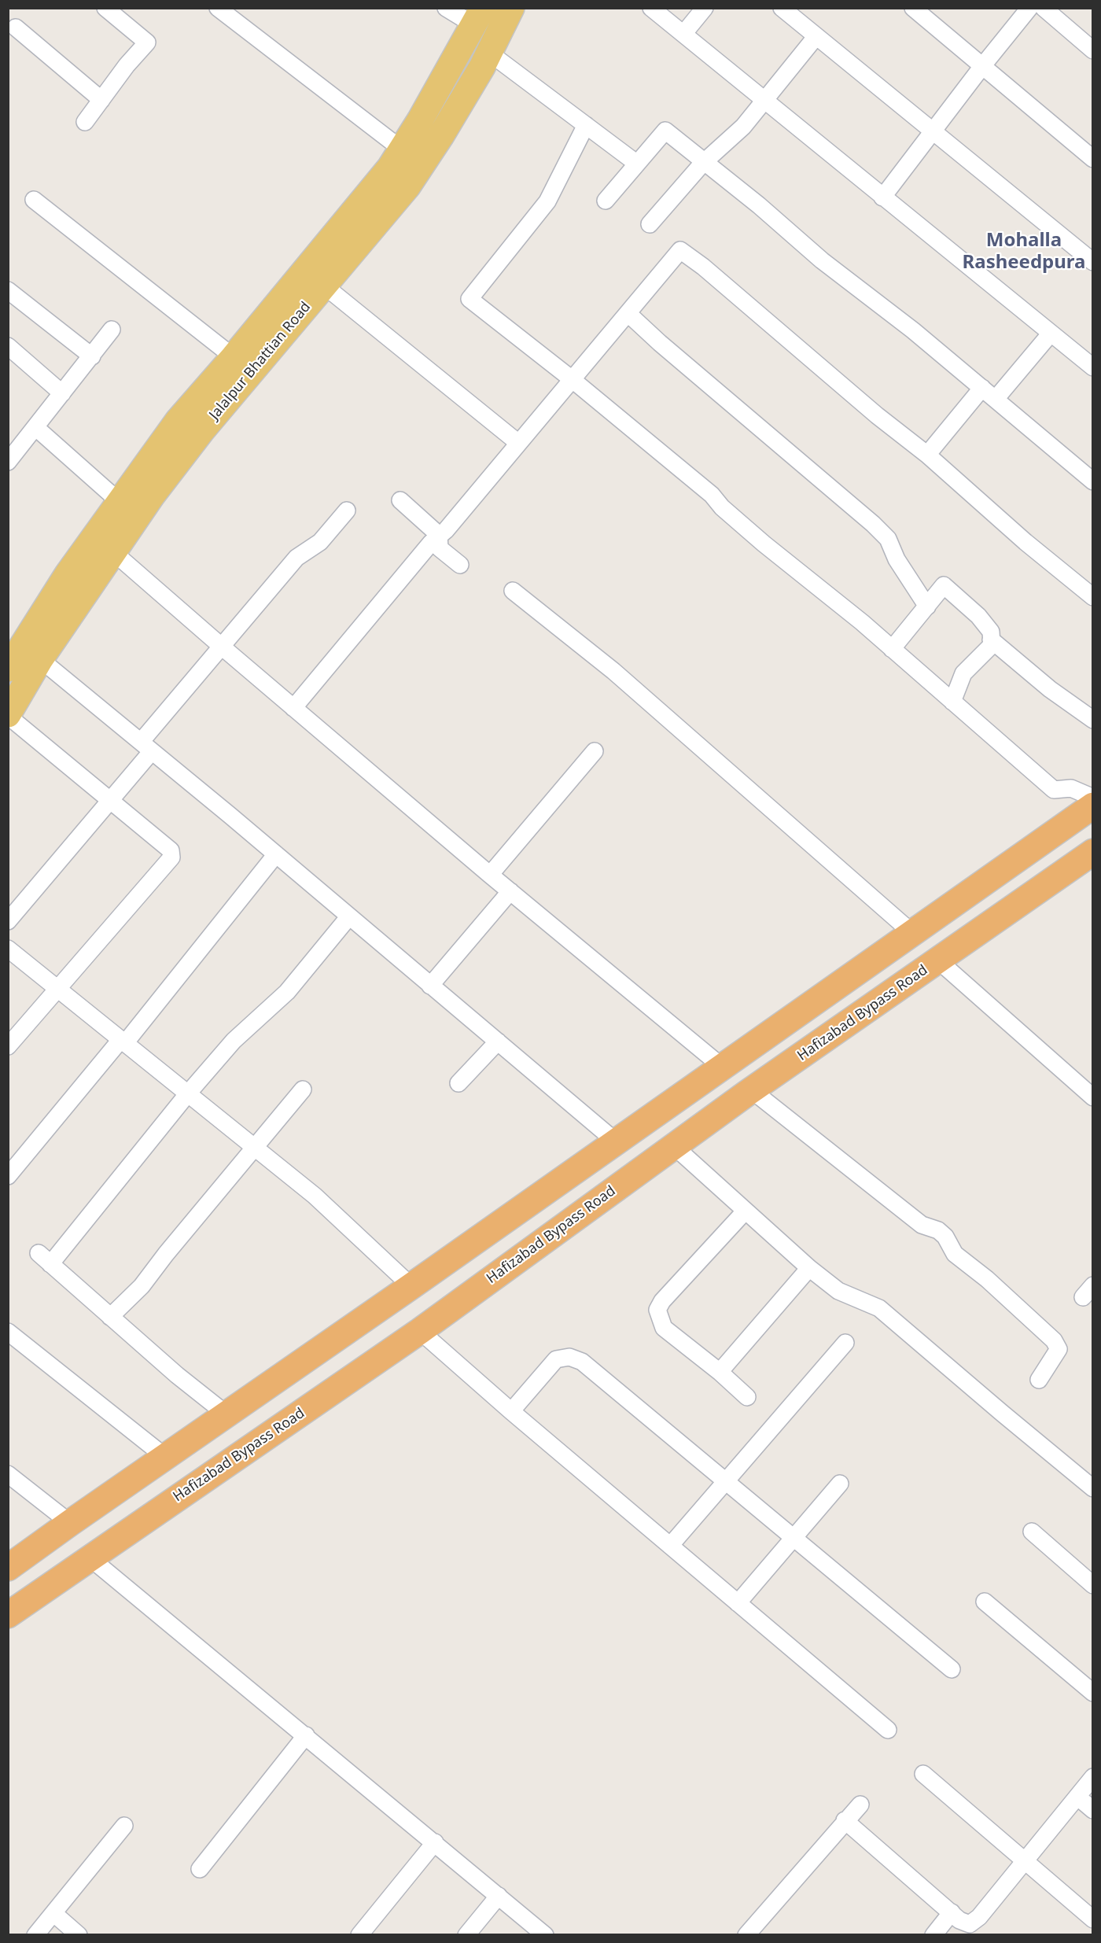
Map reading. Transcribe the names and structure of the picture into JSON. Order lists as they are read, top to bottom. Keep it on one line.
{"streets":{"highway":["Hafizabad Bypass Road"],"main road":["Jalalpur Bhattian Road"]},"districts":["Mohalla Rasheedpura"]}
